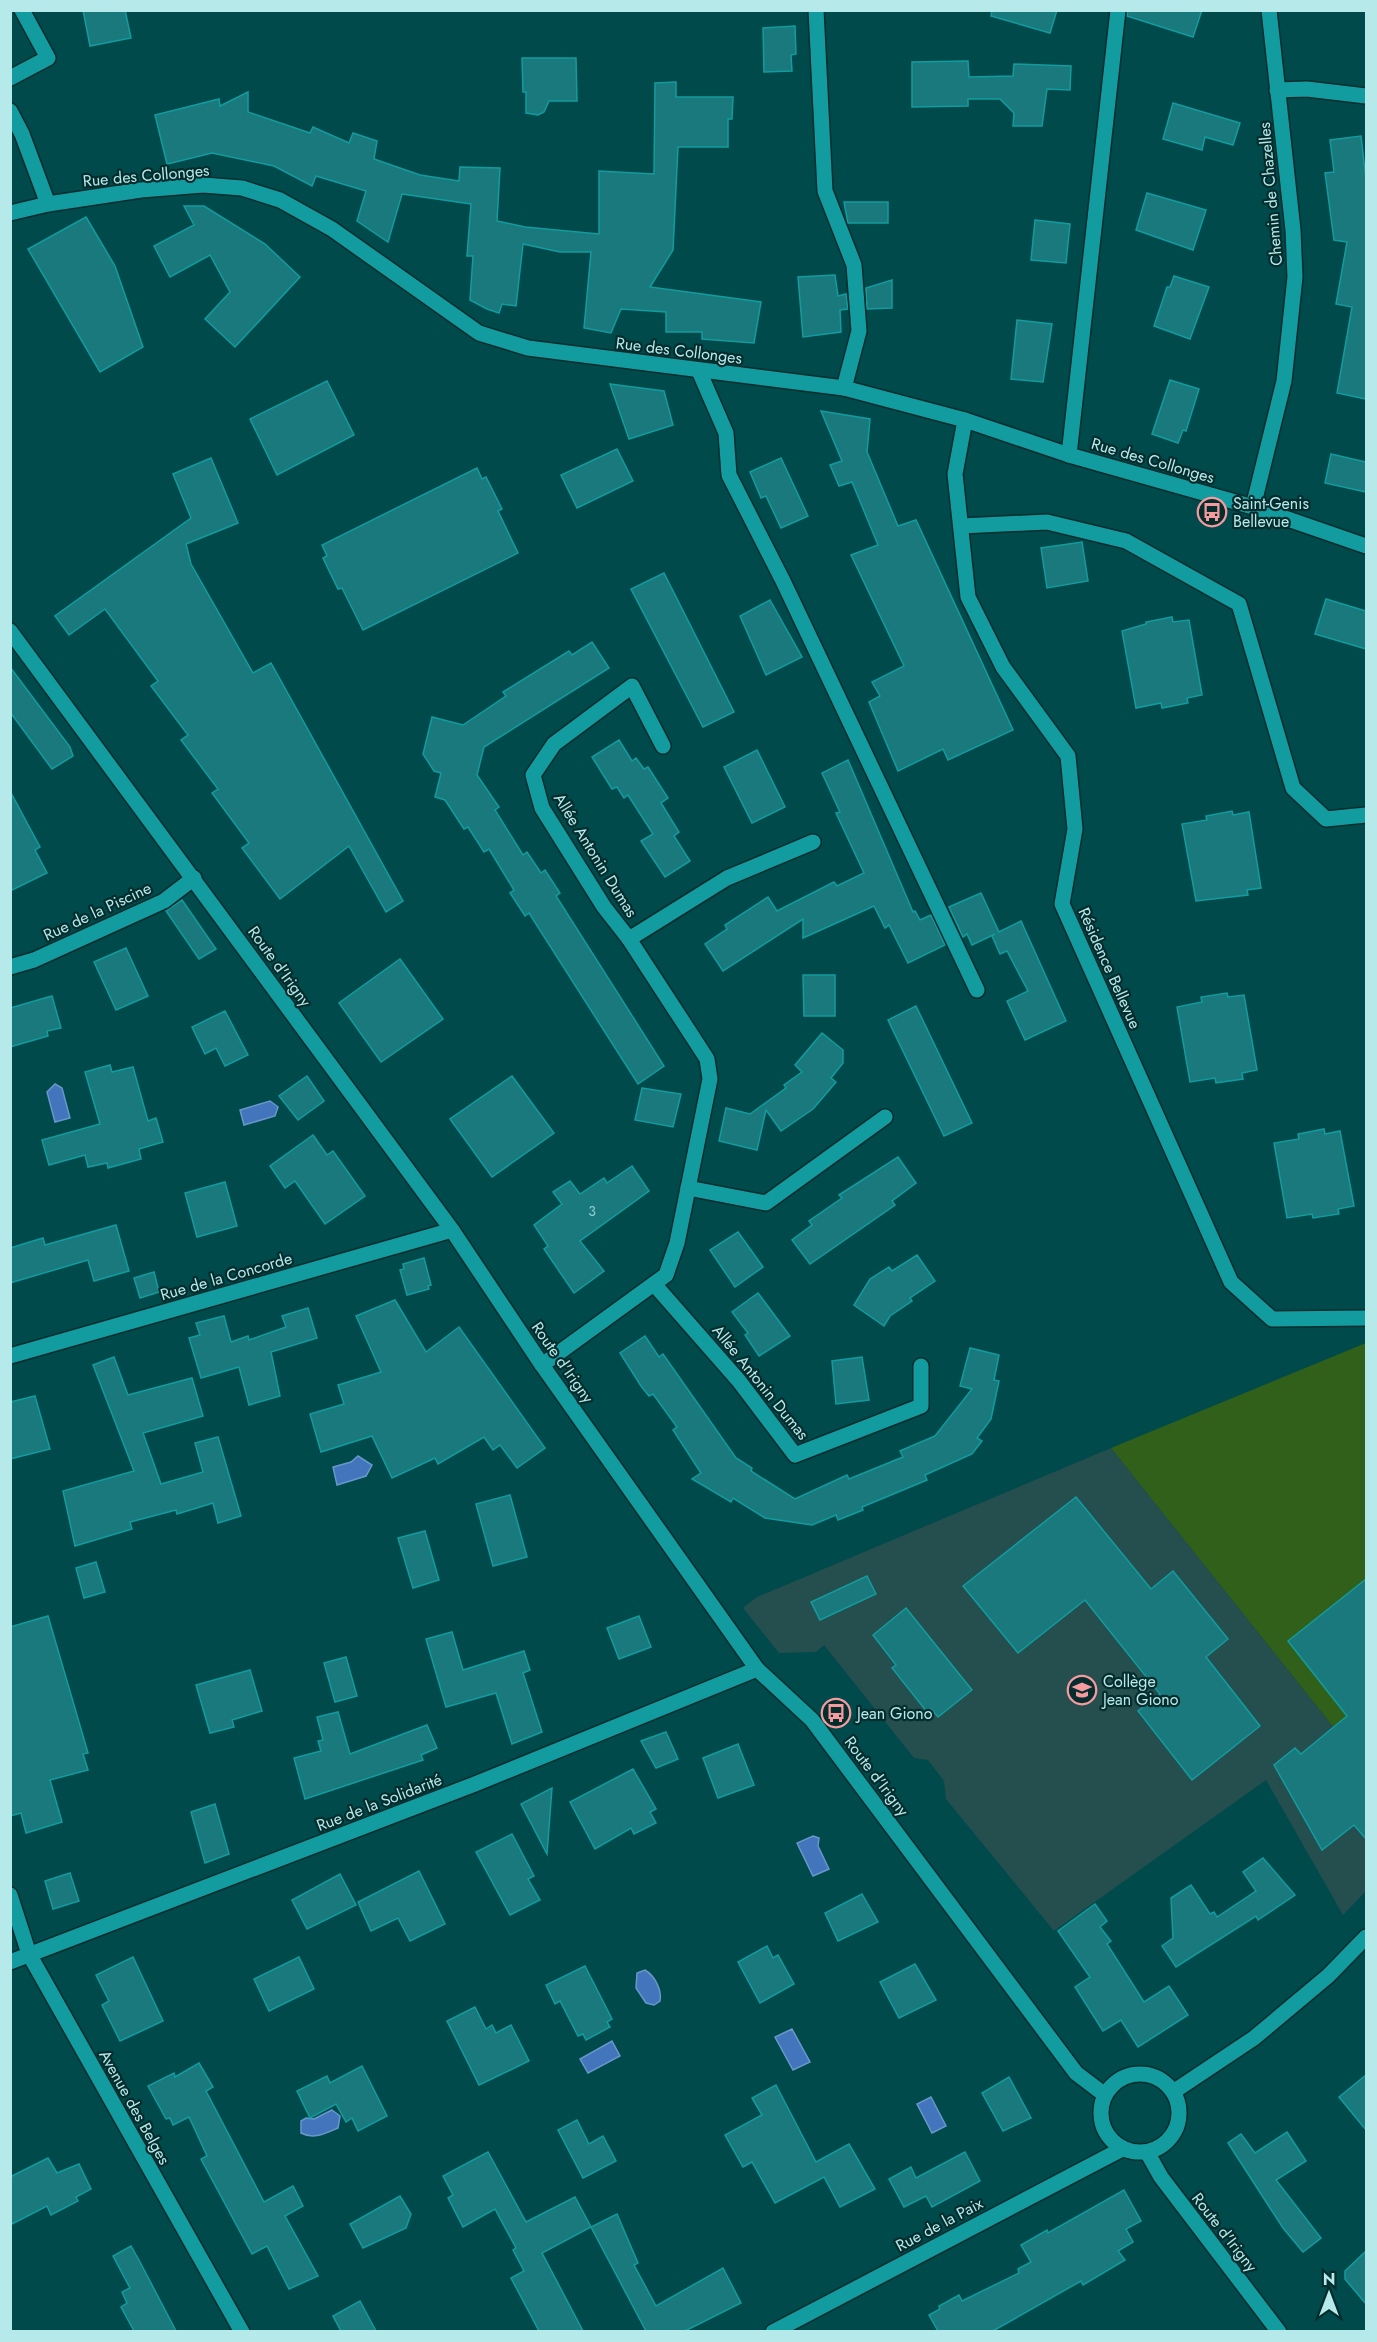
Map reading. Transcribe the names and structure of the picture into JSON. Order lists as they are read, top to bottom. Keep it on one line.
{"streets":{"street":["Rue des Collonges","Chemin de Chazelles","Allée Antonin Dumas","Rue de la Piscine","Route d'Irigny","Résidence Bellevue","Rue de la Concorde","Rue de la Solidarité","Avenue des Belges","Rue de la Paix"]},"crossings":[["Rue des Collonges","Chemin de Chazelles"],["Rue des Collonges","Résidence Bellevue"],["Allée Antonin Dumas","Route d'Irigny"],["Rue de la Piscine","Route d'Irigny"],["Route d'Irigny","Rue de la Concorde"],["Route d'Irigny","Rue de la Solidarité"],["Route d'Irigny","Rue de la Paix"],["Rue de la Solidarité","Avenue des Belges"]],"places":{"bus stop":["Saint-Genis Bellevue","Jean Giono"],"school or university":["Collège Jean Giono"]},"house_numbers":["3"],"north":"top"}
